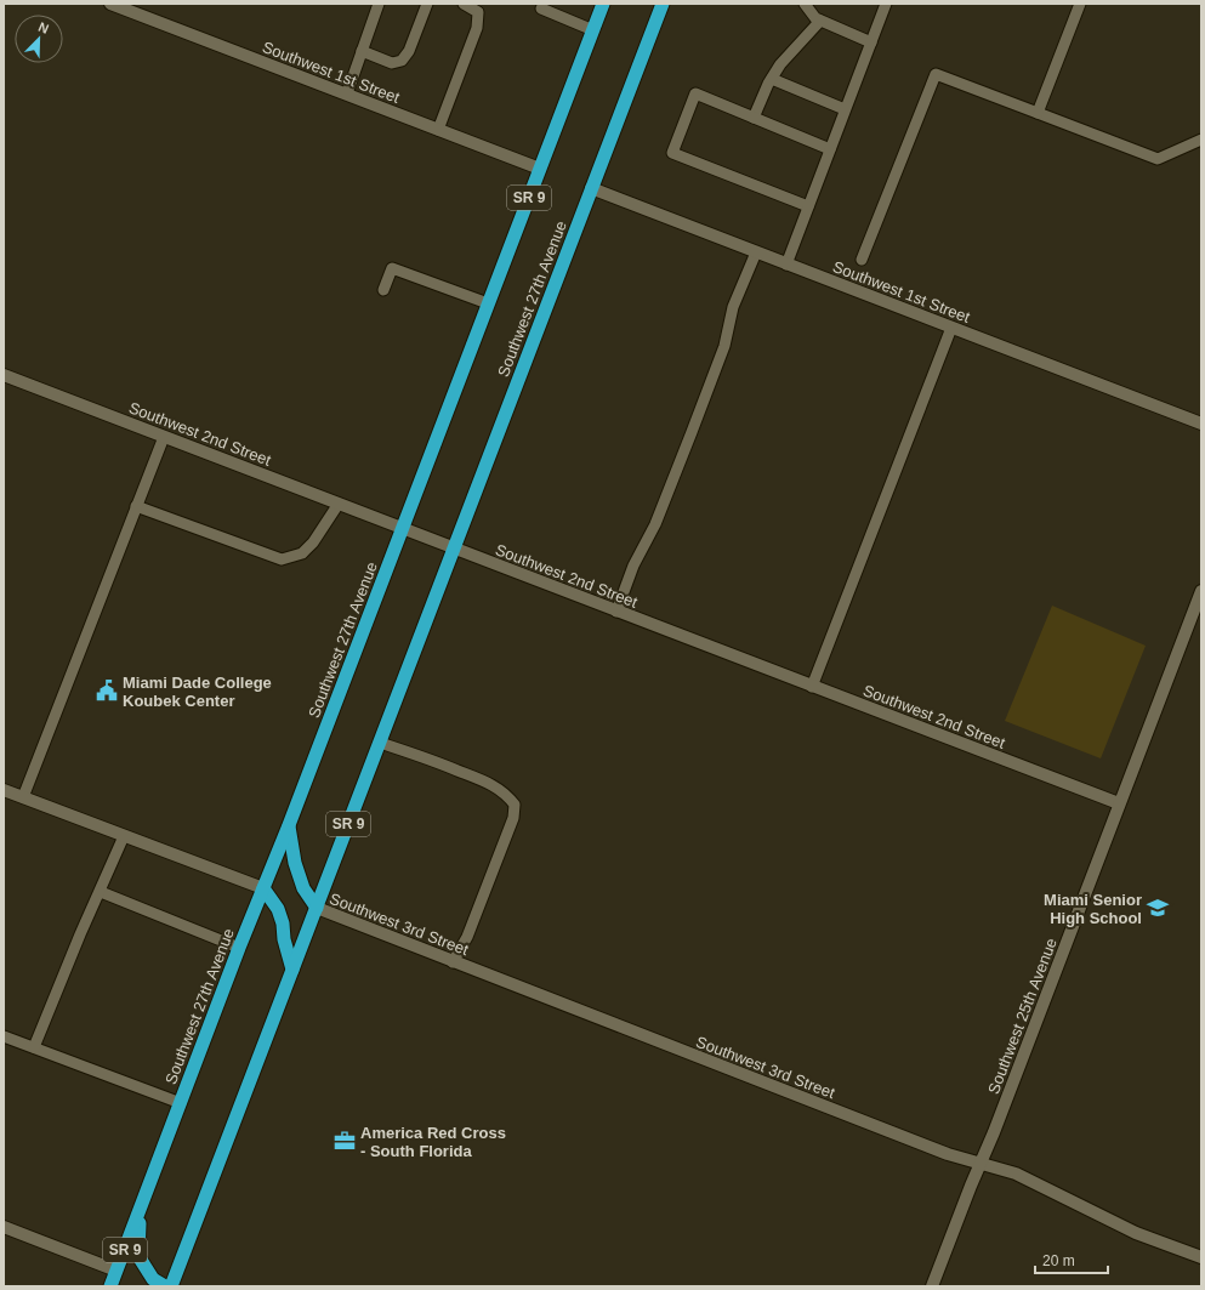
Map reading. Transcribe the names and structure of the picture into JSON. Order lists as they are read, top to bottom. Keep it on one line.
{"streets":{"highway":["SR 9","Southwest 27th Avenue"],"street":["Southwest 1st Street","Southwest 2nd Street","Southwest 3rd Street","Southwest 25th Avenue"]},"crossings":[["Southwest 1st Street","Southwest 27th Avenue"],["Southwest 27th Avenue","Southwest 2nd Street"],["Southwest 27th Avenue","Southwest 3rd Street"],["Southwest 2nd Street","Southwest 25th Avenue"],["Southwest 3rd Street","Southwest 25th Avenue"]],"places":{"public building":["Miami Dade College Koubek Center"],"school or university":["Miami Senior High School"],"office":["America Red Cross - South Florida"]},"scale_bar":"20 m","north":"top right"}
